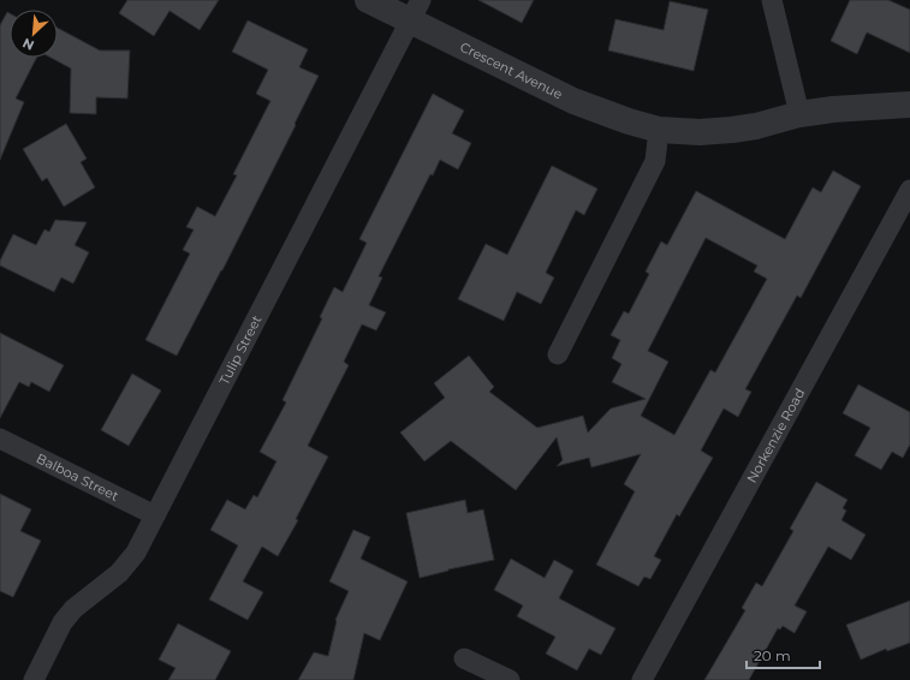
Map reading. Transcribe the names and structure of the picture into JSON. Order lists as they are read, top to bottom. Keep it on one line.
{"streets":{"street":["Crescent Avenue","Tulip Street","Norkenzie Road","Balboa Street"]},"crossings":[["Crescent Avenue","Tulip Street"],["Tulip Street","Balboa Street"]],"scale_bar":"20 m","north":"bottom left"}
